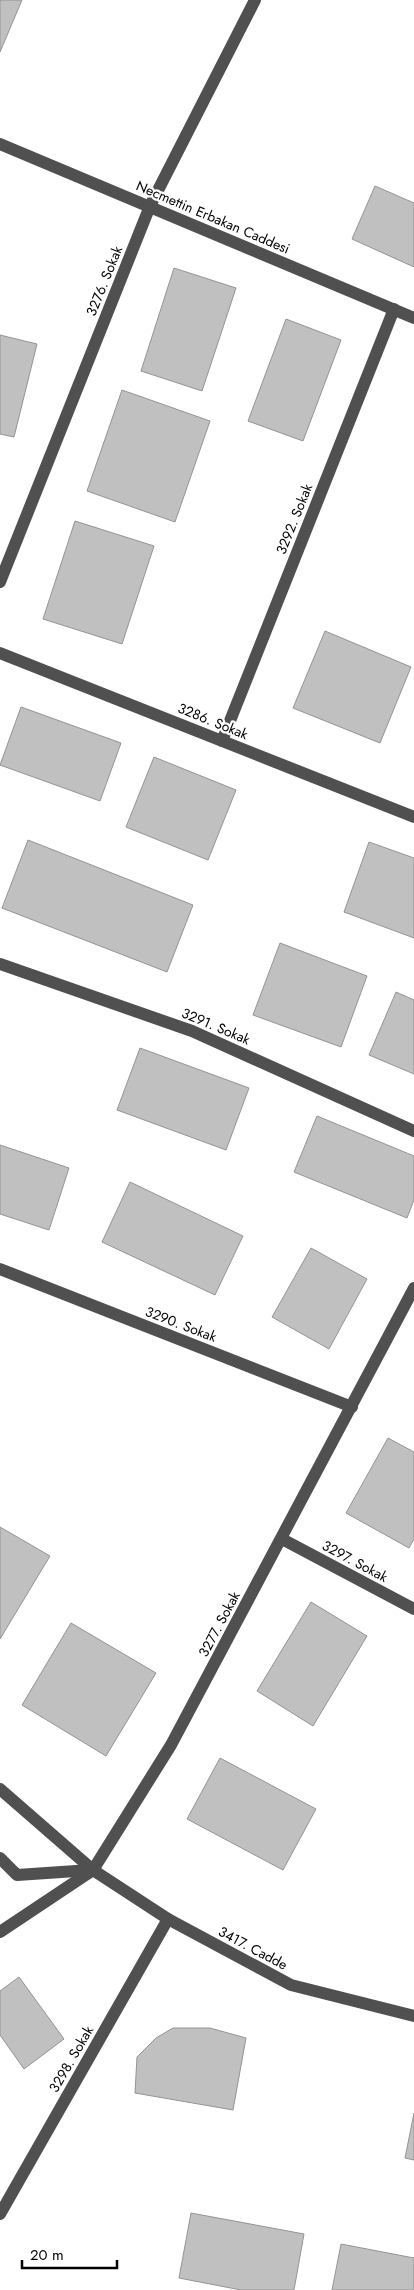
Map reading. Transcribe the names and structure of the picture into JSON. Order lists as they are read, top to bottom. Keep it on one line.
{"streets":{"street":["Necmettin Erbakan Caddesi","3276. Sokak","3292. Sokak","3286. Sokak","3291. Sokak","3290. Sokak","3297. Sokak","3277. Sokak","3417. Cadde","3298. Sokak"]},"crossings":[["Necmettin Erbakan Caddesi","3276. Sokak"],["Necmettin Erbakan Caddesi","3292. Sokak"],["3292. Sokak","3286. Sokak"],["3290. Sokak","3277. Sokak"],["3297. Sokak","3277. Sokak"],["3277. Sokak","3417. Cadde"],["3417. Cadde","3298. Sokak"]],"scale_bar":"20 m"}
